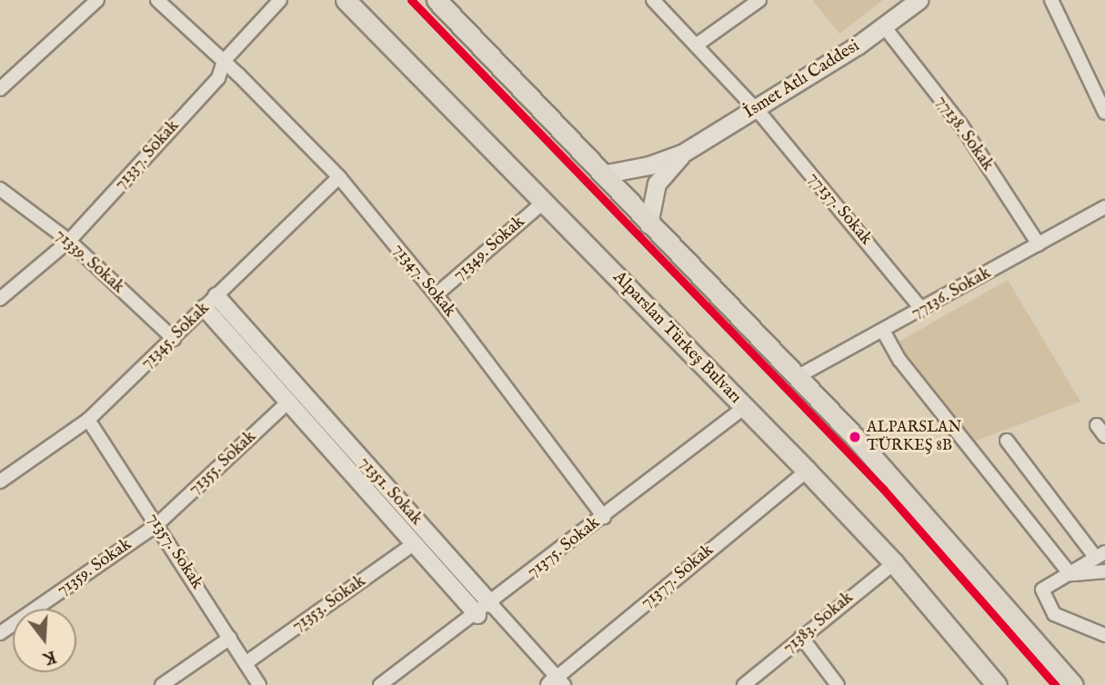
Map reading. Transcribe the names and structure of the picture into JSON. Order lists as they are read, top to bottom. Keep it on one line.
{"streets":{"main road":["İsmet Atlı Caddesi","Alparslan Türkeş Bulvarı"],"street":["77138. Sokak","71337. Sokak","77137. Sokak","71349. Sokak","71339. Sokak","71347. Sokak","77136. Sokak","71345. Sokak","71355. Sokak","71351. Sokak","71375. Sokak","71357. Sokak","71359. Sokak","71377. Sokak","71353. Sokak","71383. Sokak"]},"crossings":[["İsmet Atlı Caddesi","77138. Sokak"],["İsmet Atlı Caddesi","77137. Sokak"],["77138. Sokak","77136. Sokak"],["71337. Sokak","71339. Sokak"],["71337. Sokak","71347. Sokak"],["77137. Sokak","77136. Sokak"],["71349. Sokak","71347. Sokak"],["71349. Sokak","Alparslan Türkeş Bulvarı"],["71339. Sokak","71345. Sokak"],["71347. Sokak","71345. Sokak"],["71347. Sokak","71375. Sokak"],["71345. Sokak","71351. Sokak"],["71345. Sokak","71357. Sokak"],["Alparslan Türkeş Bulvarı","71375. Sokak"],["Alparslan Türkeş Bulvarı","71377. Sokak"],["Alparslan Türkeş Bulvarı","71383. Sokak"],["71355. Sokak","71351. Sokak"],["71355. Sokak","71357. Sokak"],["71355. Sokak","71359. Sokak"],["71351. Sokak","71375. Sokak"],["71351. Sokak","71377. Sokak"],["71351. Sokak","71353. Sokak"],["71357. Sokak","71359. Sokak"],["71357. Sokak","71353. Sokak"]],"places":["ALPARSLAN TÜRKEŞ 8B"],"north":"bottom"}
